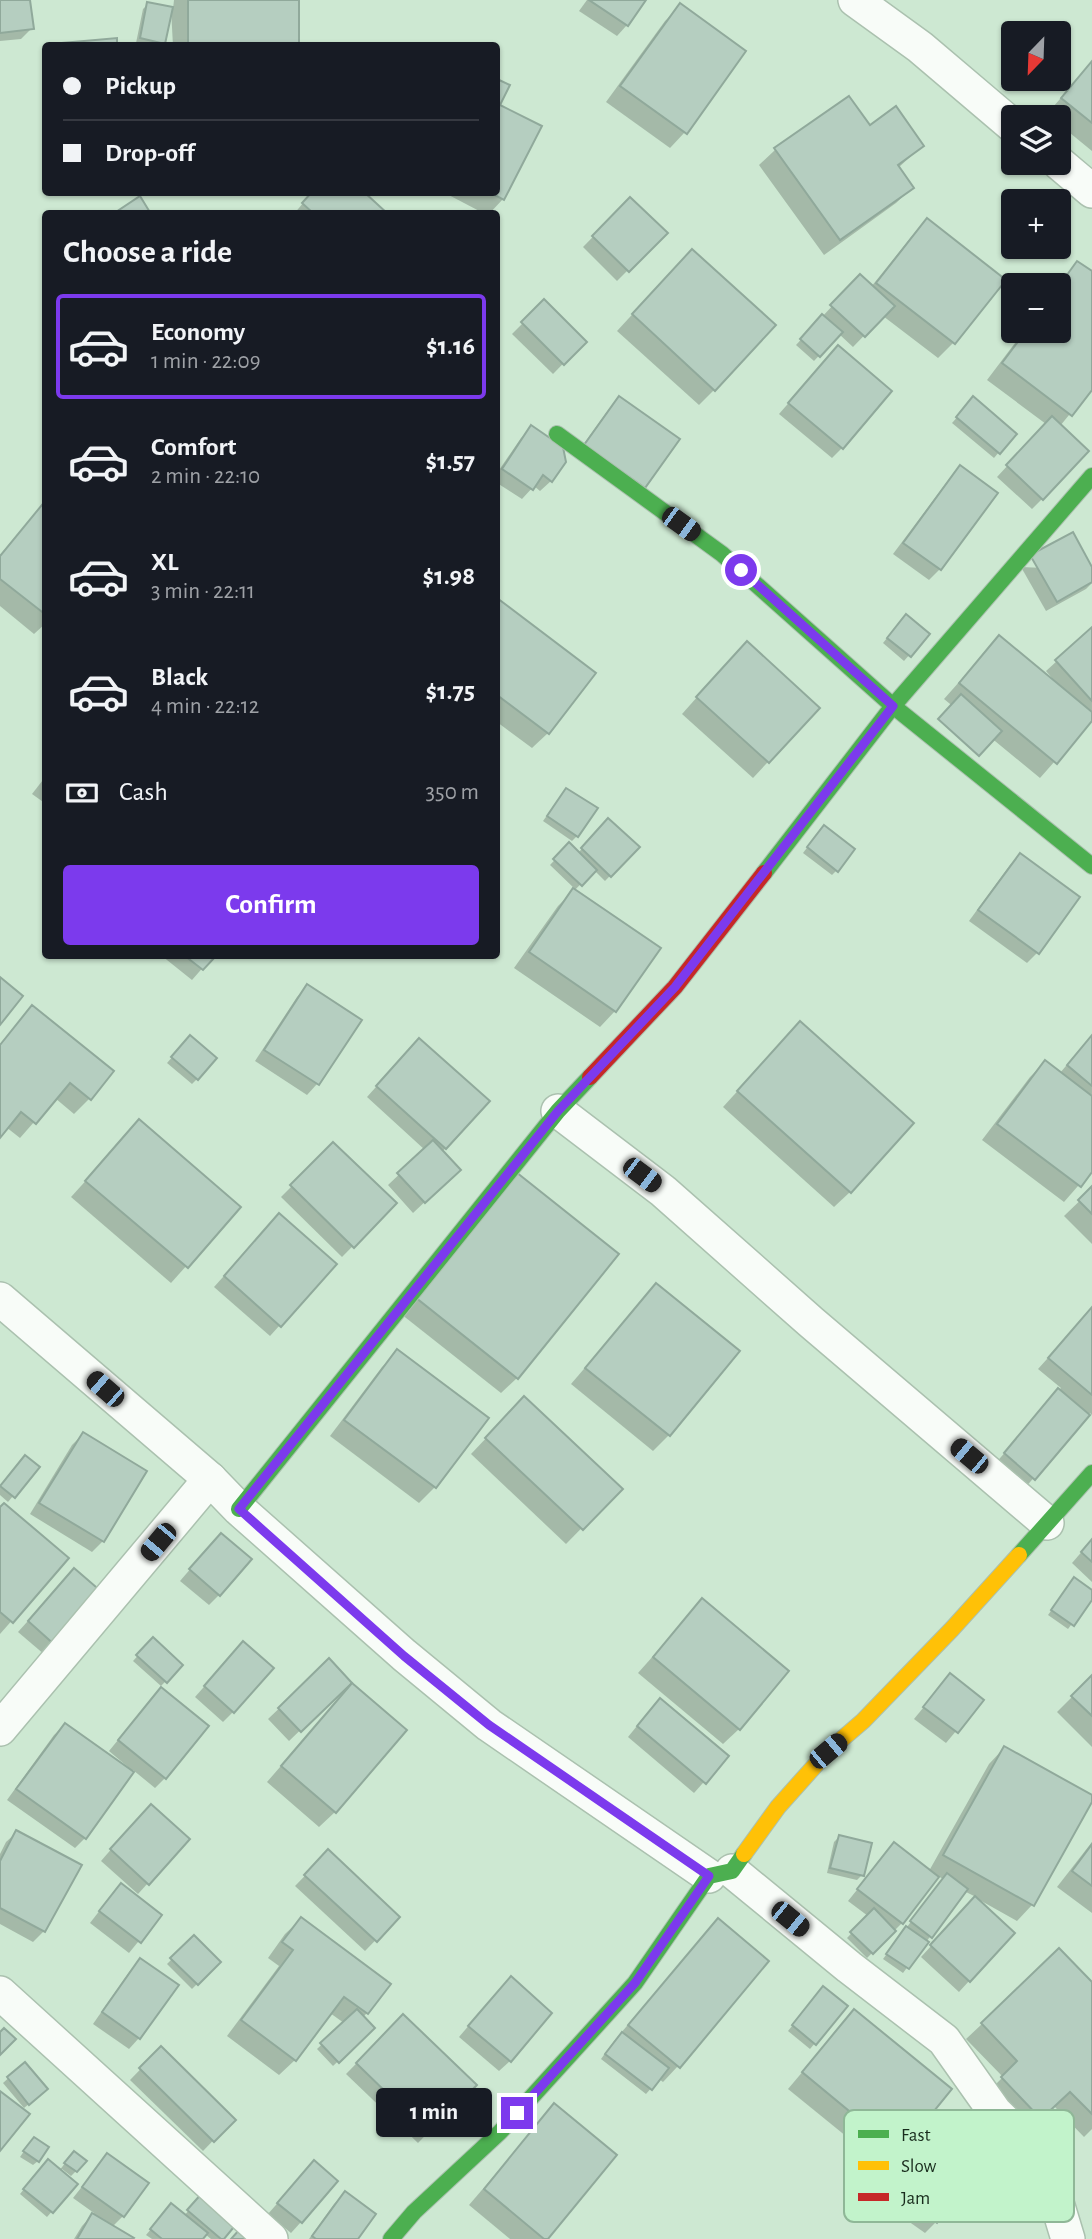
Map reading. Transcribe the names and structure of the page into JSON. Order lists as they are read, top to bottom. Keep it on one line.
{"legend":["Fast","Slow","Jam"],"north":"bottom left","page":{"map_buttons":["+","−"],"banner":["Pickup","Drop-off"],"heading":"Choose a ride","list":[{"name":"Economy","note":"1 min · 22:09","value":"$1.16"},{"name":"Comfort","note":"2 min · 22:10","value":"$1.57"},{"name":"XL","note":"3 min · 22:11","value":"$1.98"},{"name":"Black","note":"4 min · 22:12","value":"$1.75"}],"pay":["Cash","350 m"],"buttons":"Confirm","bubble":"1 min"}}
